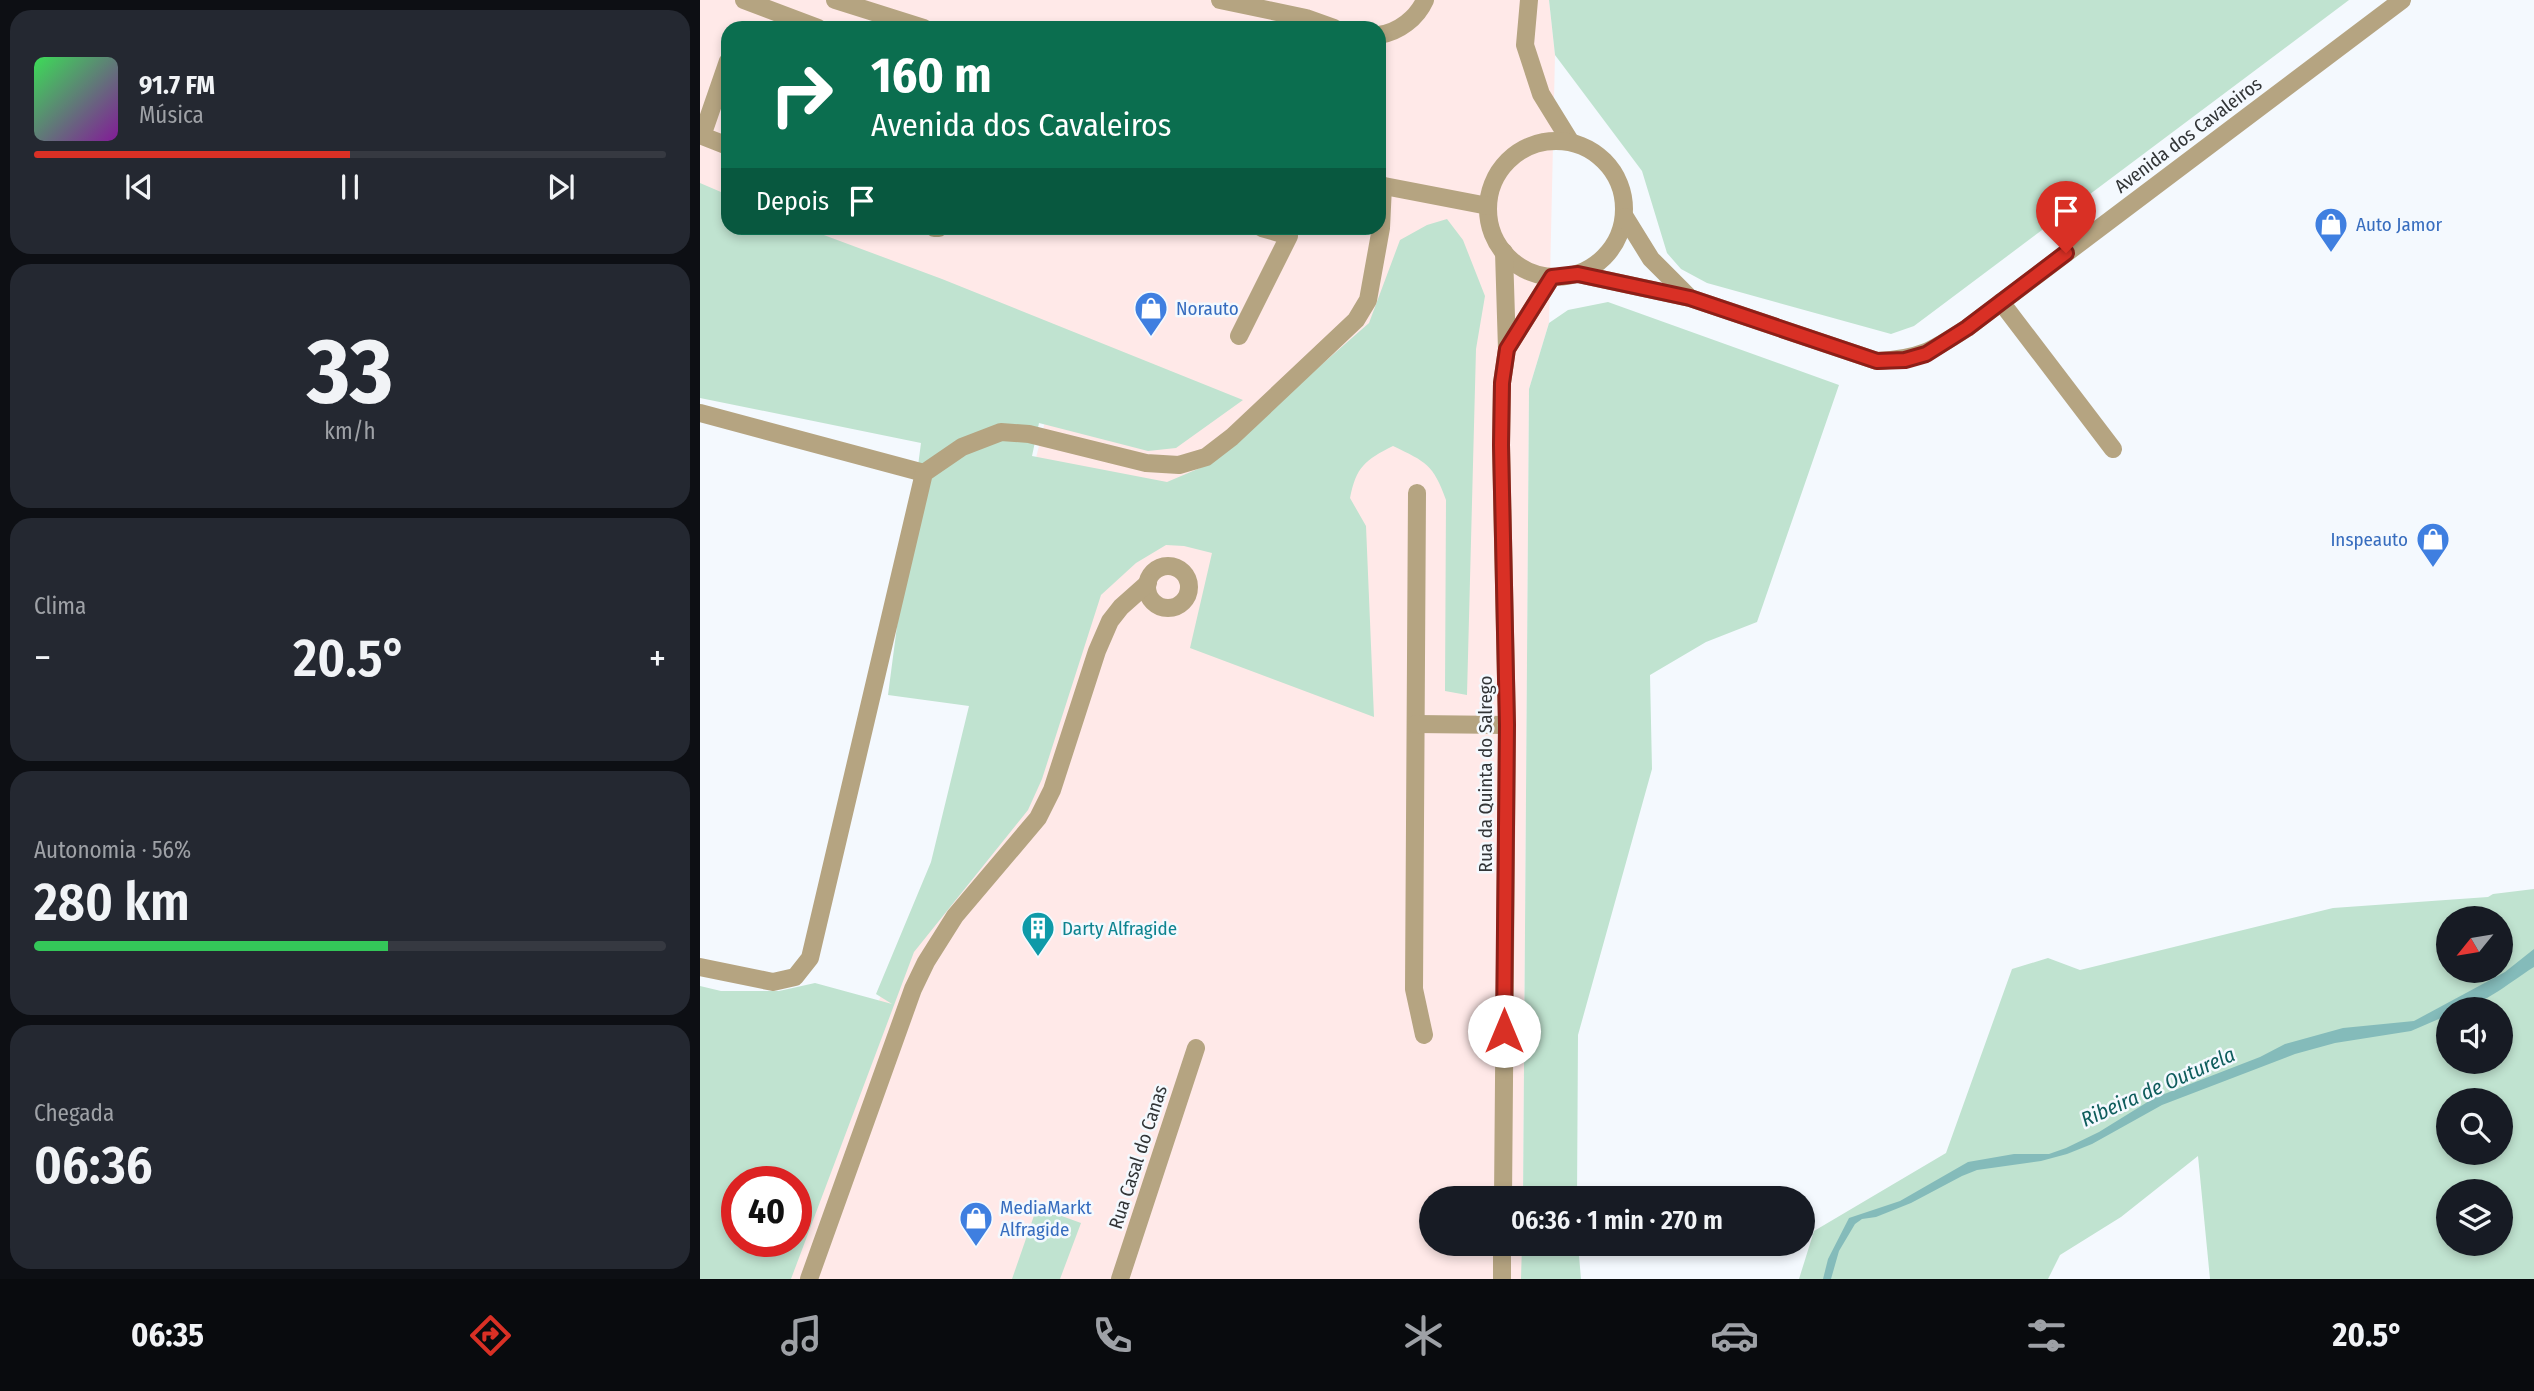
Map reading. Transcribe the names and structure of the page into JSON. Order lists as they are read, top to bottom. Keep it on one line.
{"streets":{"street":["Avenida dos Cavaleiros","Rua da Quinta do Salrego","Rua Casal do Canas"]},"crossings":[["Avenida dos Cavaleiros","Rua da Quinta do Salrego"]],"water":["Ribeira de Outurela"],"places":{"shop":["Auto Jamor","Norauto","Inspeauto","MediaMarkt Alfragide"],"building":["Darty Alfragide"]},"north":"bottom left","page":{"turn":["160 m","Avenida dos Cavaleiros"],"song":["91.7 FM","Música"],"then":"Depois","tile":[["33","km/h"],"Clima",["Autonomia · 56%","280 km"],["Chegada","06:36"]],"heat":["−","20.5°","+"],"limit":"40","trip":"06:36 · 1 min · 270 m","tabs":["06:35","20.5°"]}}
